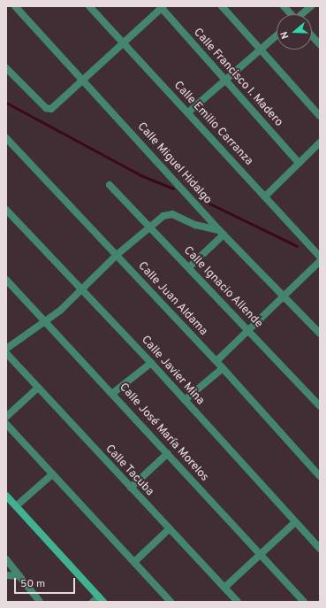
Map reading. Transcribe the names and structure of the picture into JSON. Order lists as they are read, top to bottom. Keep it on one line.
{"streets":{"street":["Calle Francisco I. Madero","Calle Emilio Carranza","Calle Miguel Hidalgo","Calle Ignacio Allende","Calle Juan Aldama","Calle Javier Mina","Calle José María Morelos","Calle Tacuba"]},"scale_bar":"50 m","north":"left"}
